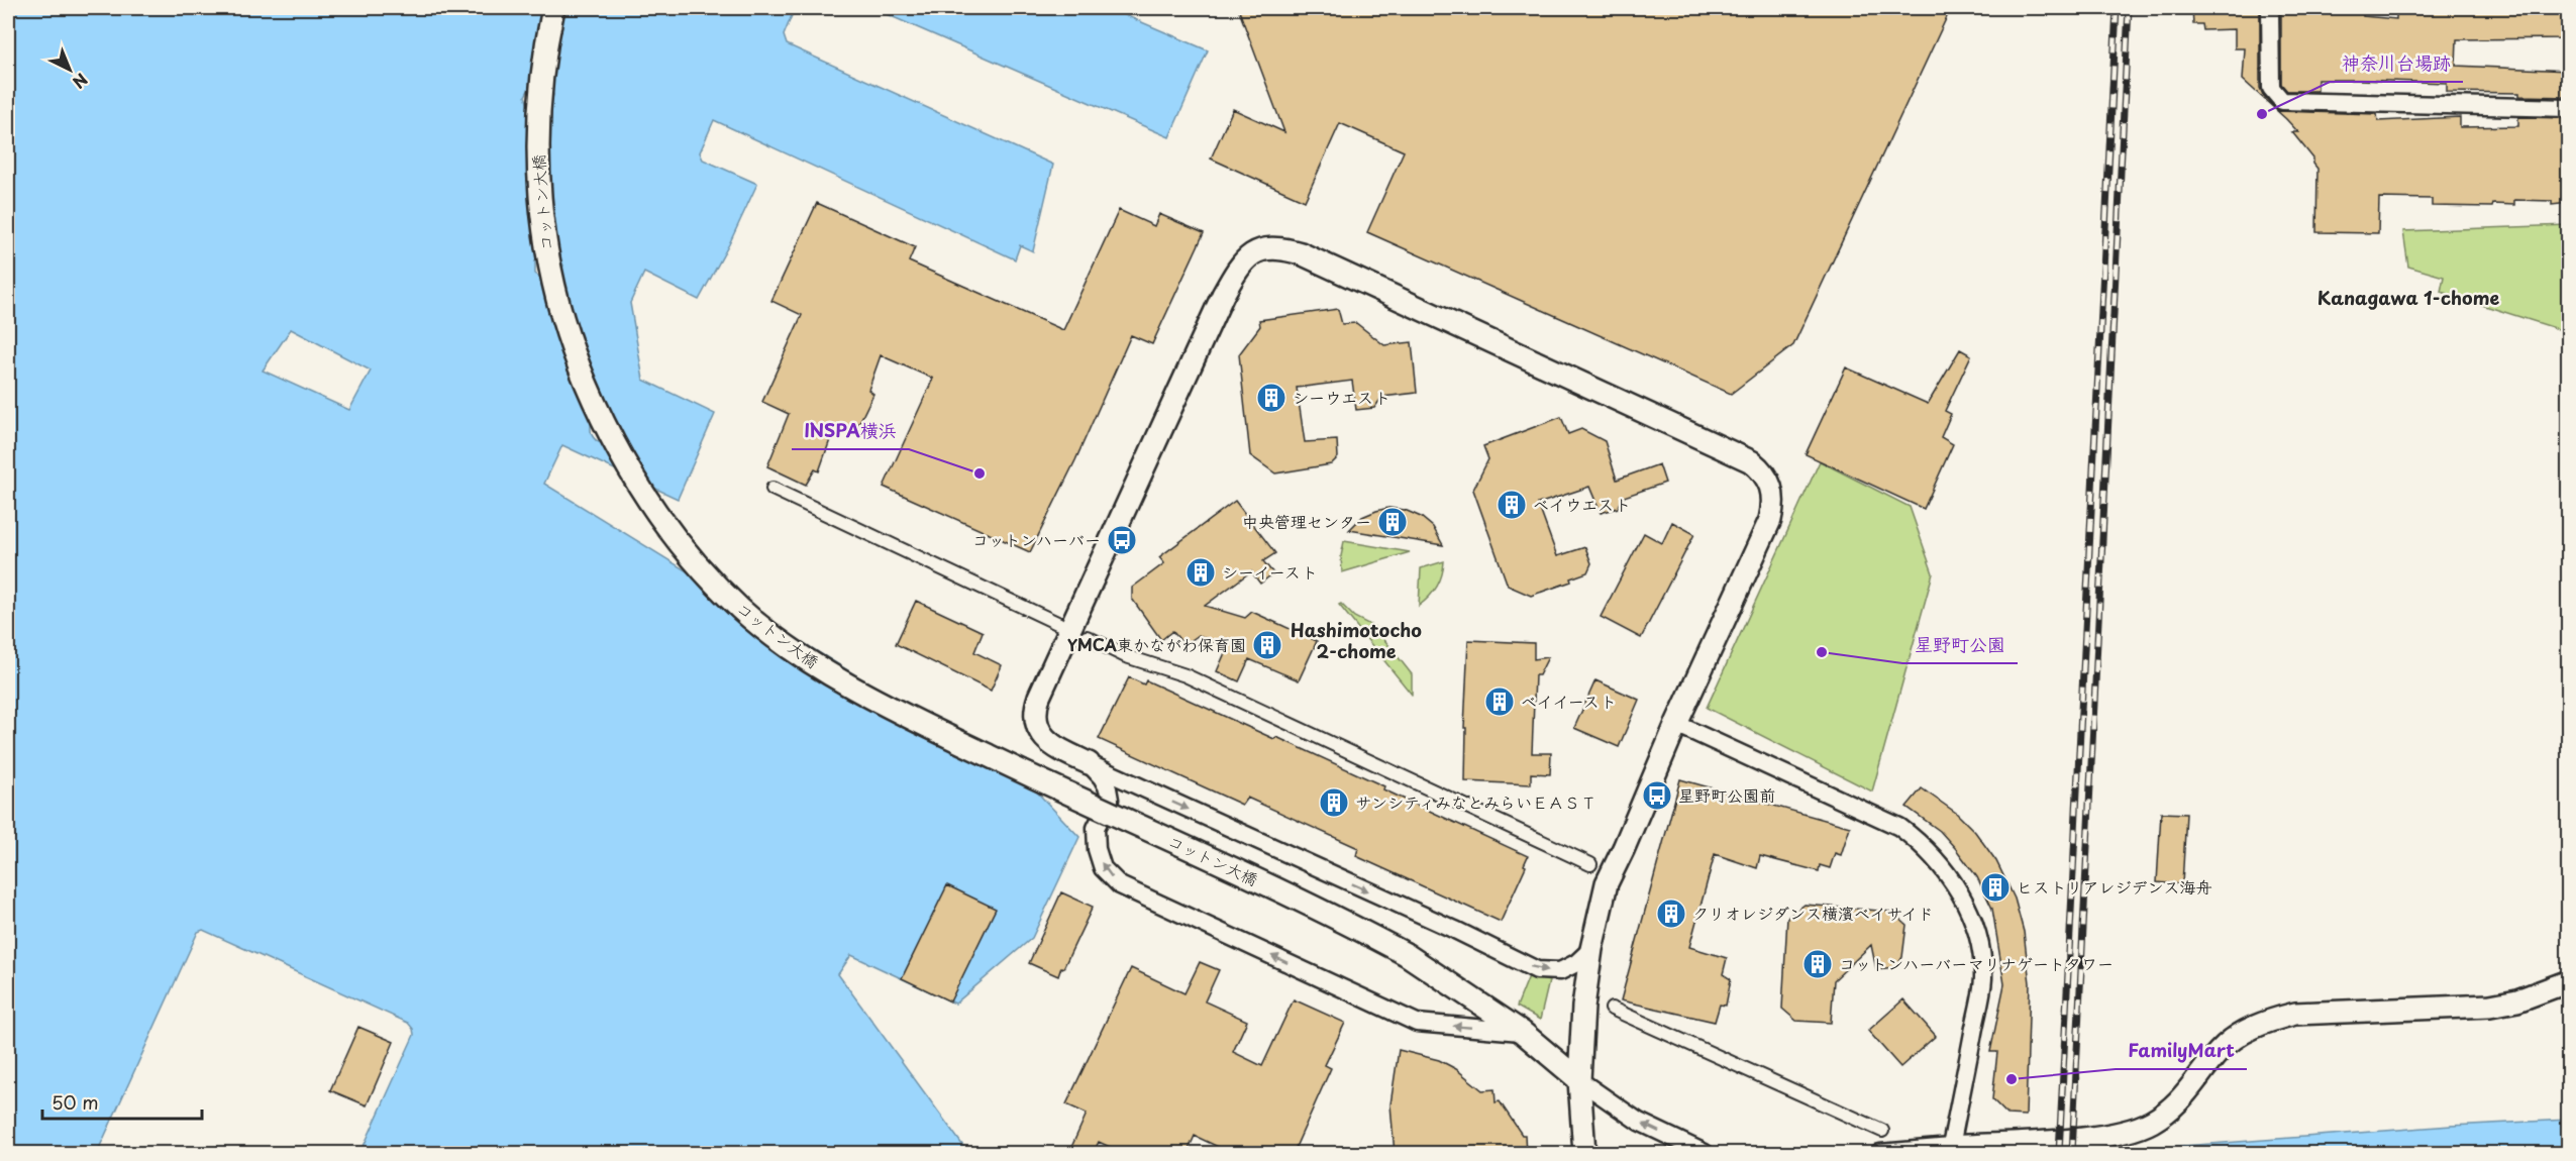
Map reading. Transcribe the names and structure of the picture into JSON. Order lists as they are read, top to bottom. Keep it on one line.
{"streets":{"street":["コットン大橋"]},"districts":["Kanagawa 1-chome","Hashimotocho 2-chome"],"places":{"other":["神奈川台場跡","INSPA横浜","星野町公園","FamilyMart"],"building":["シーウエスト","ベイウエスト","中央管理センター","シーイースト","YMCA東かながわ保育園","ベイイースト","サンシティみなとみらいＥＡＳＴ","ヒストリアレジデンス海舟","クリオレジダンス横濱ベイサイド","コットンハーバーマリナゲートタワー"],"bus stop":["コットンハーバー","星野町公園前"]},"scale_bar":"50 m","north":"bottom right"}
